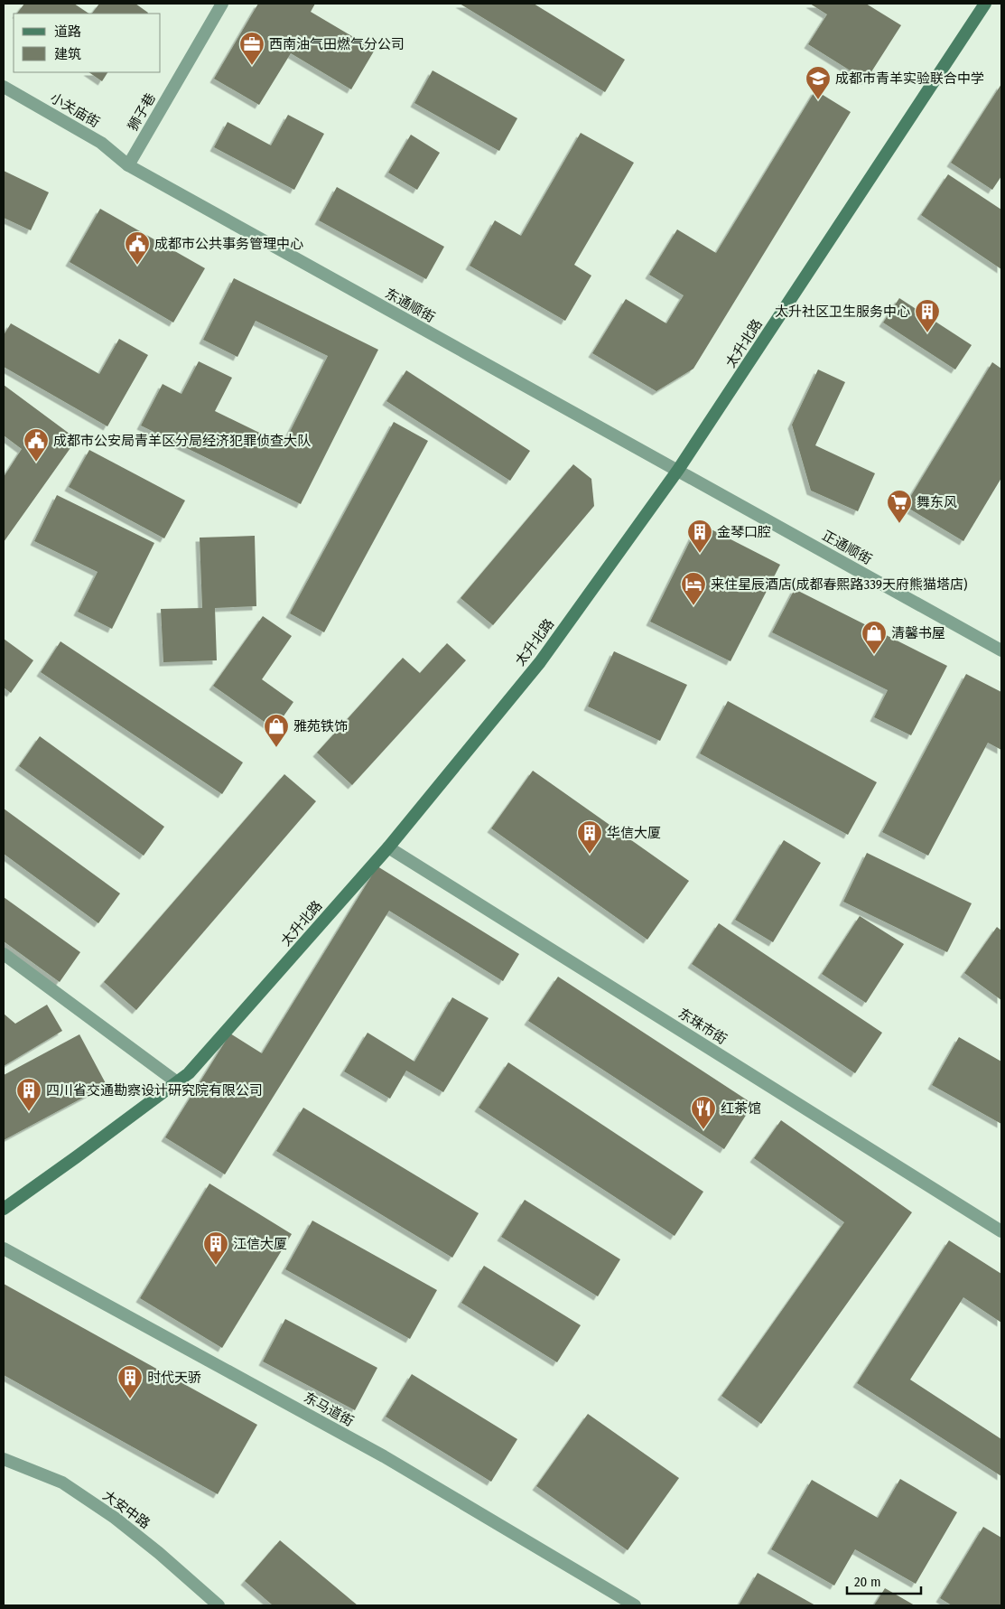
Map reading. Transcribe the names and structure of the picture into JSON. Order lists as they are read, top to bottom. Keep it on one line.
{"streets":{"main road":["太升北路"],"street":["小关庙街","狮子巷","东通顺街","正通顺街","东珠市街","东马道街","大安中路"]},"crossings":[["小关庙街","狮子巷"],["小关庙街","东通顺街"],["狮子巷","东通顺街"],["东通顺街","太升北路"],["东通顺街","正通顺街"],["太升北路","正通顺街"],["太升北路","东珠市街"]],"places":{"office":["西南油气田燃气分公司"],"school or university":["成都市青羊实验联合中学"],"public building":["成都市公共事务管理中心","成都市公安局青羊区分局经济犯罪侦查大队"],"building":["太升社区卫生服务中心","金琴口腔","华信大厦","四川省交通勘察设计研究院有限公司","江信大厦","时代天骄"],"supermarket":["舞东风"],"hotel":["来住星辰酒店(成都春熙路339天府熊猫塔店)"],"shop":["清馨书屋","雅苑铁饰"],"restaurant":["红茶馆"]},"legend":["道路","建筑"],"scale_bar":"20 m"}
